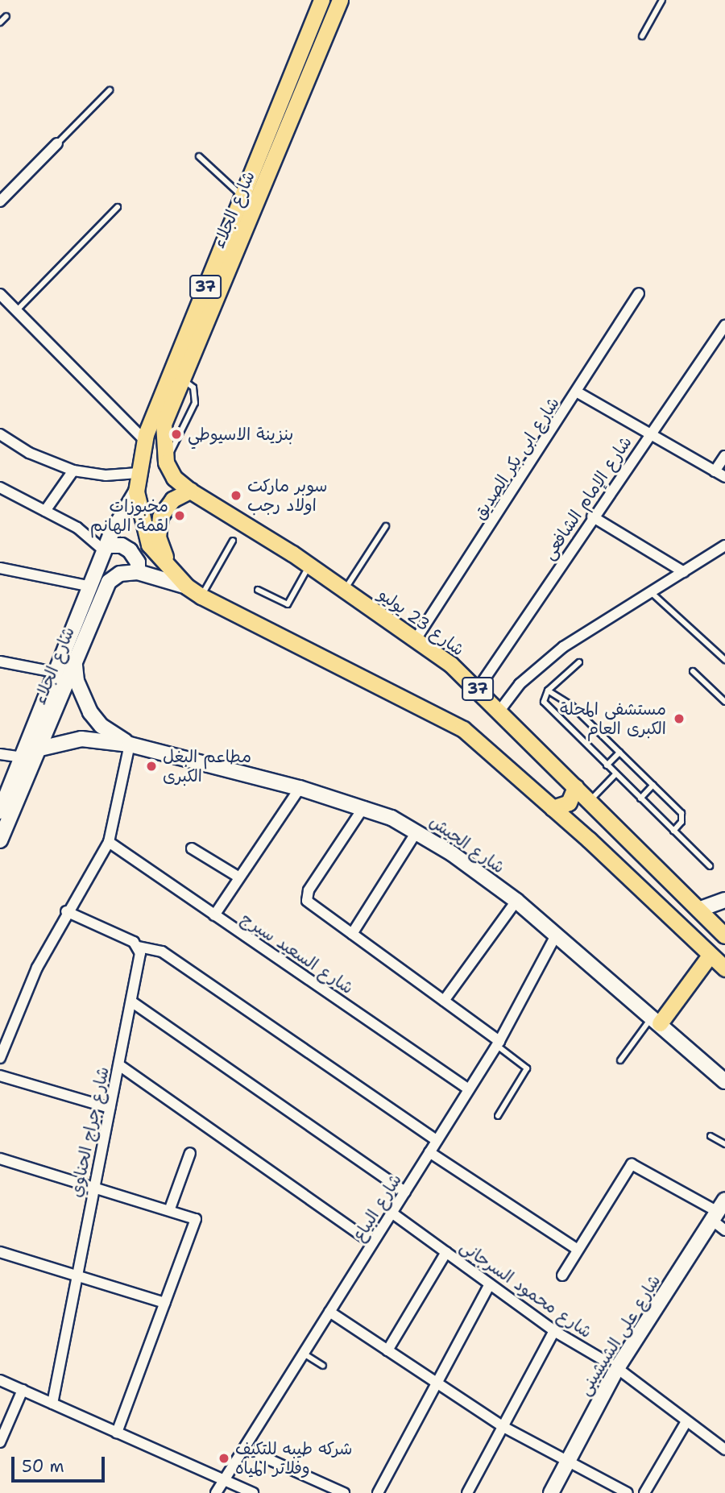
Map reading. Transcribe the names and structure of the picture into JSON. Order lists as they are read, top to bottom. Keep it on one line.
{"streets":{"main road":["شارع الجلاء","37","شارع 23 يوليو"],"street":["شارع ابى بكر الصديق","شارع الإمام الشافعى","شارع الجيش","شارع السعيد سيرج","شارع جراج الحناوي","شارع البياع","شارع محمود السرجانى","شارع على الشيشينى"]},"crossings":[["شارع الجلاء","37"],["شارع الجلاء","شارع 23 يوليو"],["شارع الجلاء","شارع الجيش"],["شارع ابى بكر الصديق","شارع 23 يوليو"],["شارع الإمام الشافعى","شارع 23 يوليو"],["شارع الجيش","شارع البياع"],["شارع السعيد سيرج","شارع البياع"],["شارع البياع","شارع محمود السرجانى"],["شارع محمود السرجانى","شارع على الشيشينى"]],"places":["بنزينة الاسيوطي","سوبر ماركت اولاد رجب","مخبوزات لقمة الهانم","مستشفى المحلة الكبرى العام","مطاعم البغل الكبرى","شركه طيبه للتكيف وفلاتر المياه"],"scale_bar":"50 m"}
